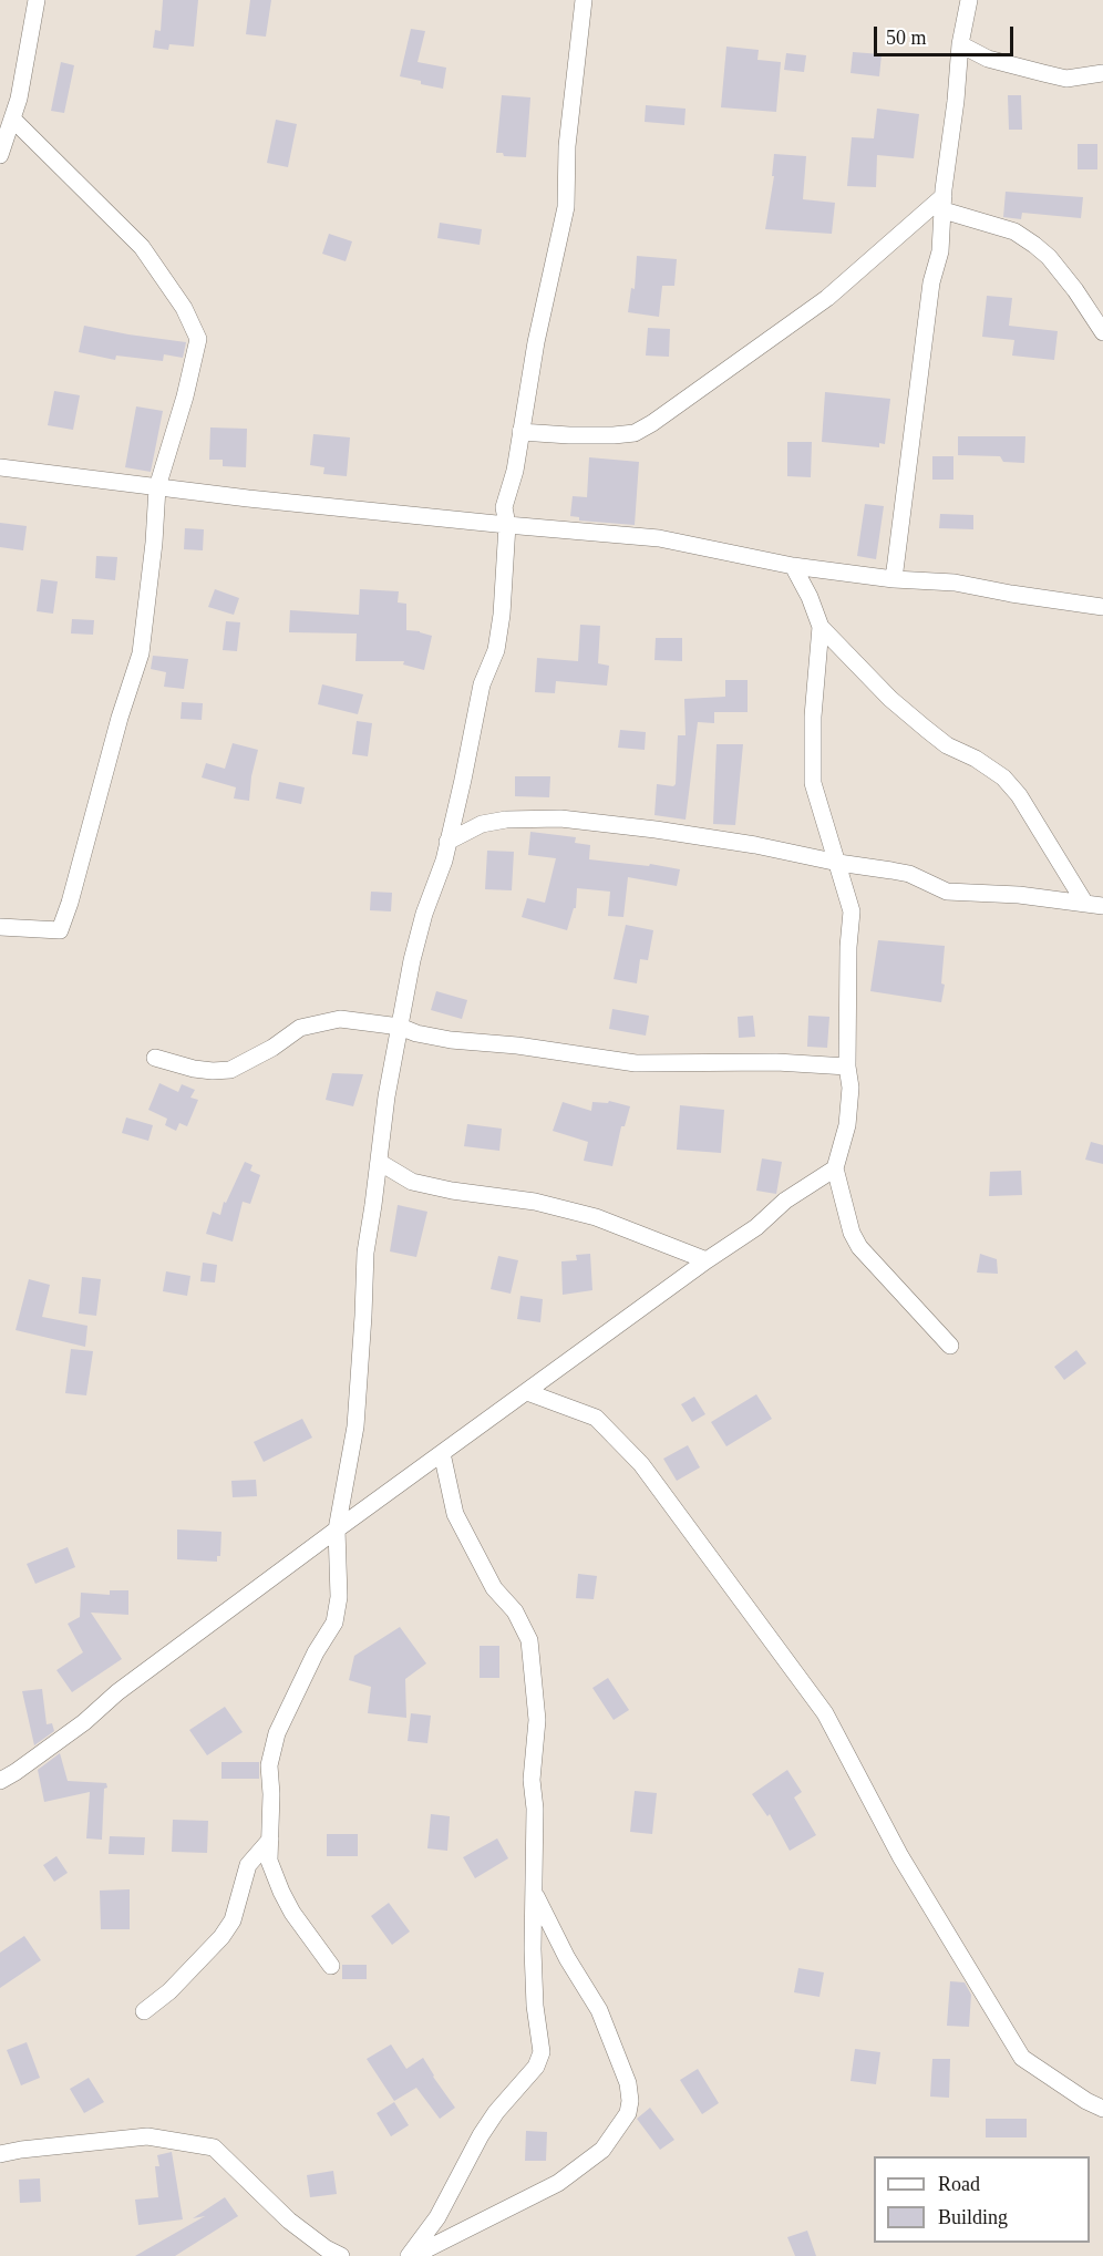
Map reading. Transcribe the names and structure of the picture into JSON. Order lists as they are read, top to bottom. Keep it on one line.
{"legend":["Road","Building"],"scale_bar":"50 m"}
